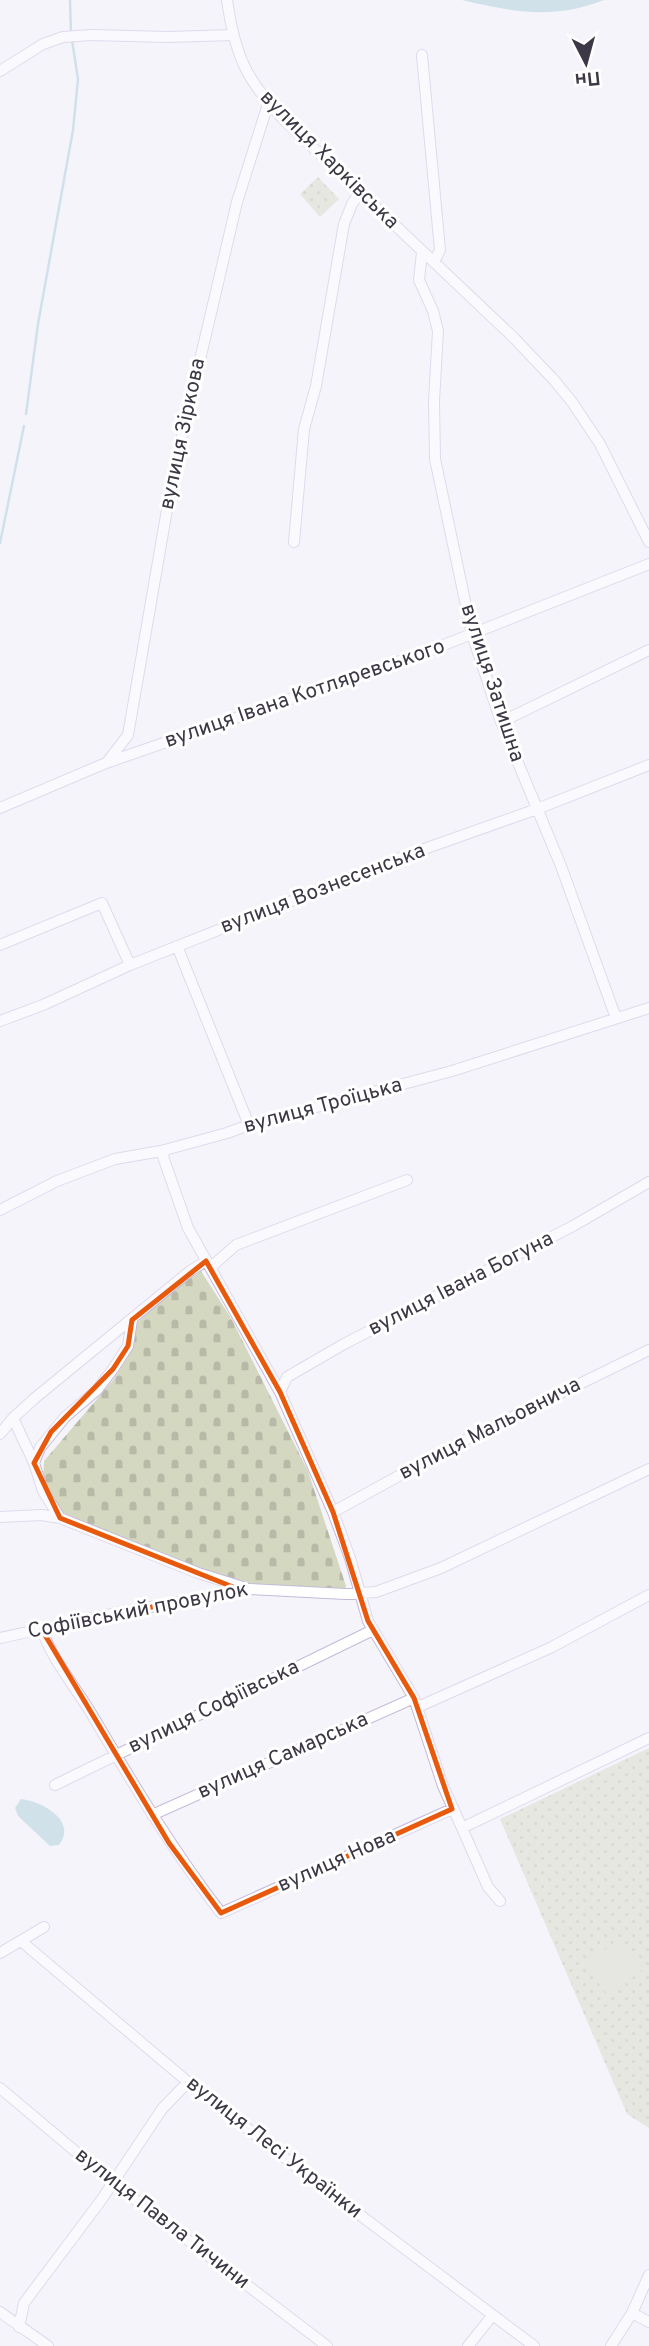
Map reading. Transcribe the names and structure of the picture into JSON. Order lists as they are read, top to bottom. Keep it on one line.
{"streets":{"street":["вулиця Харківська","вулиця Зіркова","вулиця Затишна","вулиця Івана Котляревського","вулиця Вознесенська","вулиця Троїцька","вулиця Івана Богуна","вулиця Мальовнича","Софіївський провулок","вулиця Софіївська","вулиця Самарська","вулиця Нова","вулиця Лесі Українки","вулиця Павла Тичини"]},"crossings":[["вулиця Харківська","вулиця Зіркова"],["вулиця Харківська","вулиця Затишна"],["вулиця Зіркова","вулиця Івана Котляревського"],["вулиця Затишна","вулиця Івана Котляревського"],["вулиця Затишна","вулиця Вознесенська"],["вулиця Затишна","вулиця Троїцька"],["вулиця Самарська","вулиця Нова"]],"north":"bottom"}
